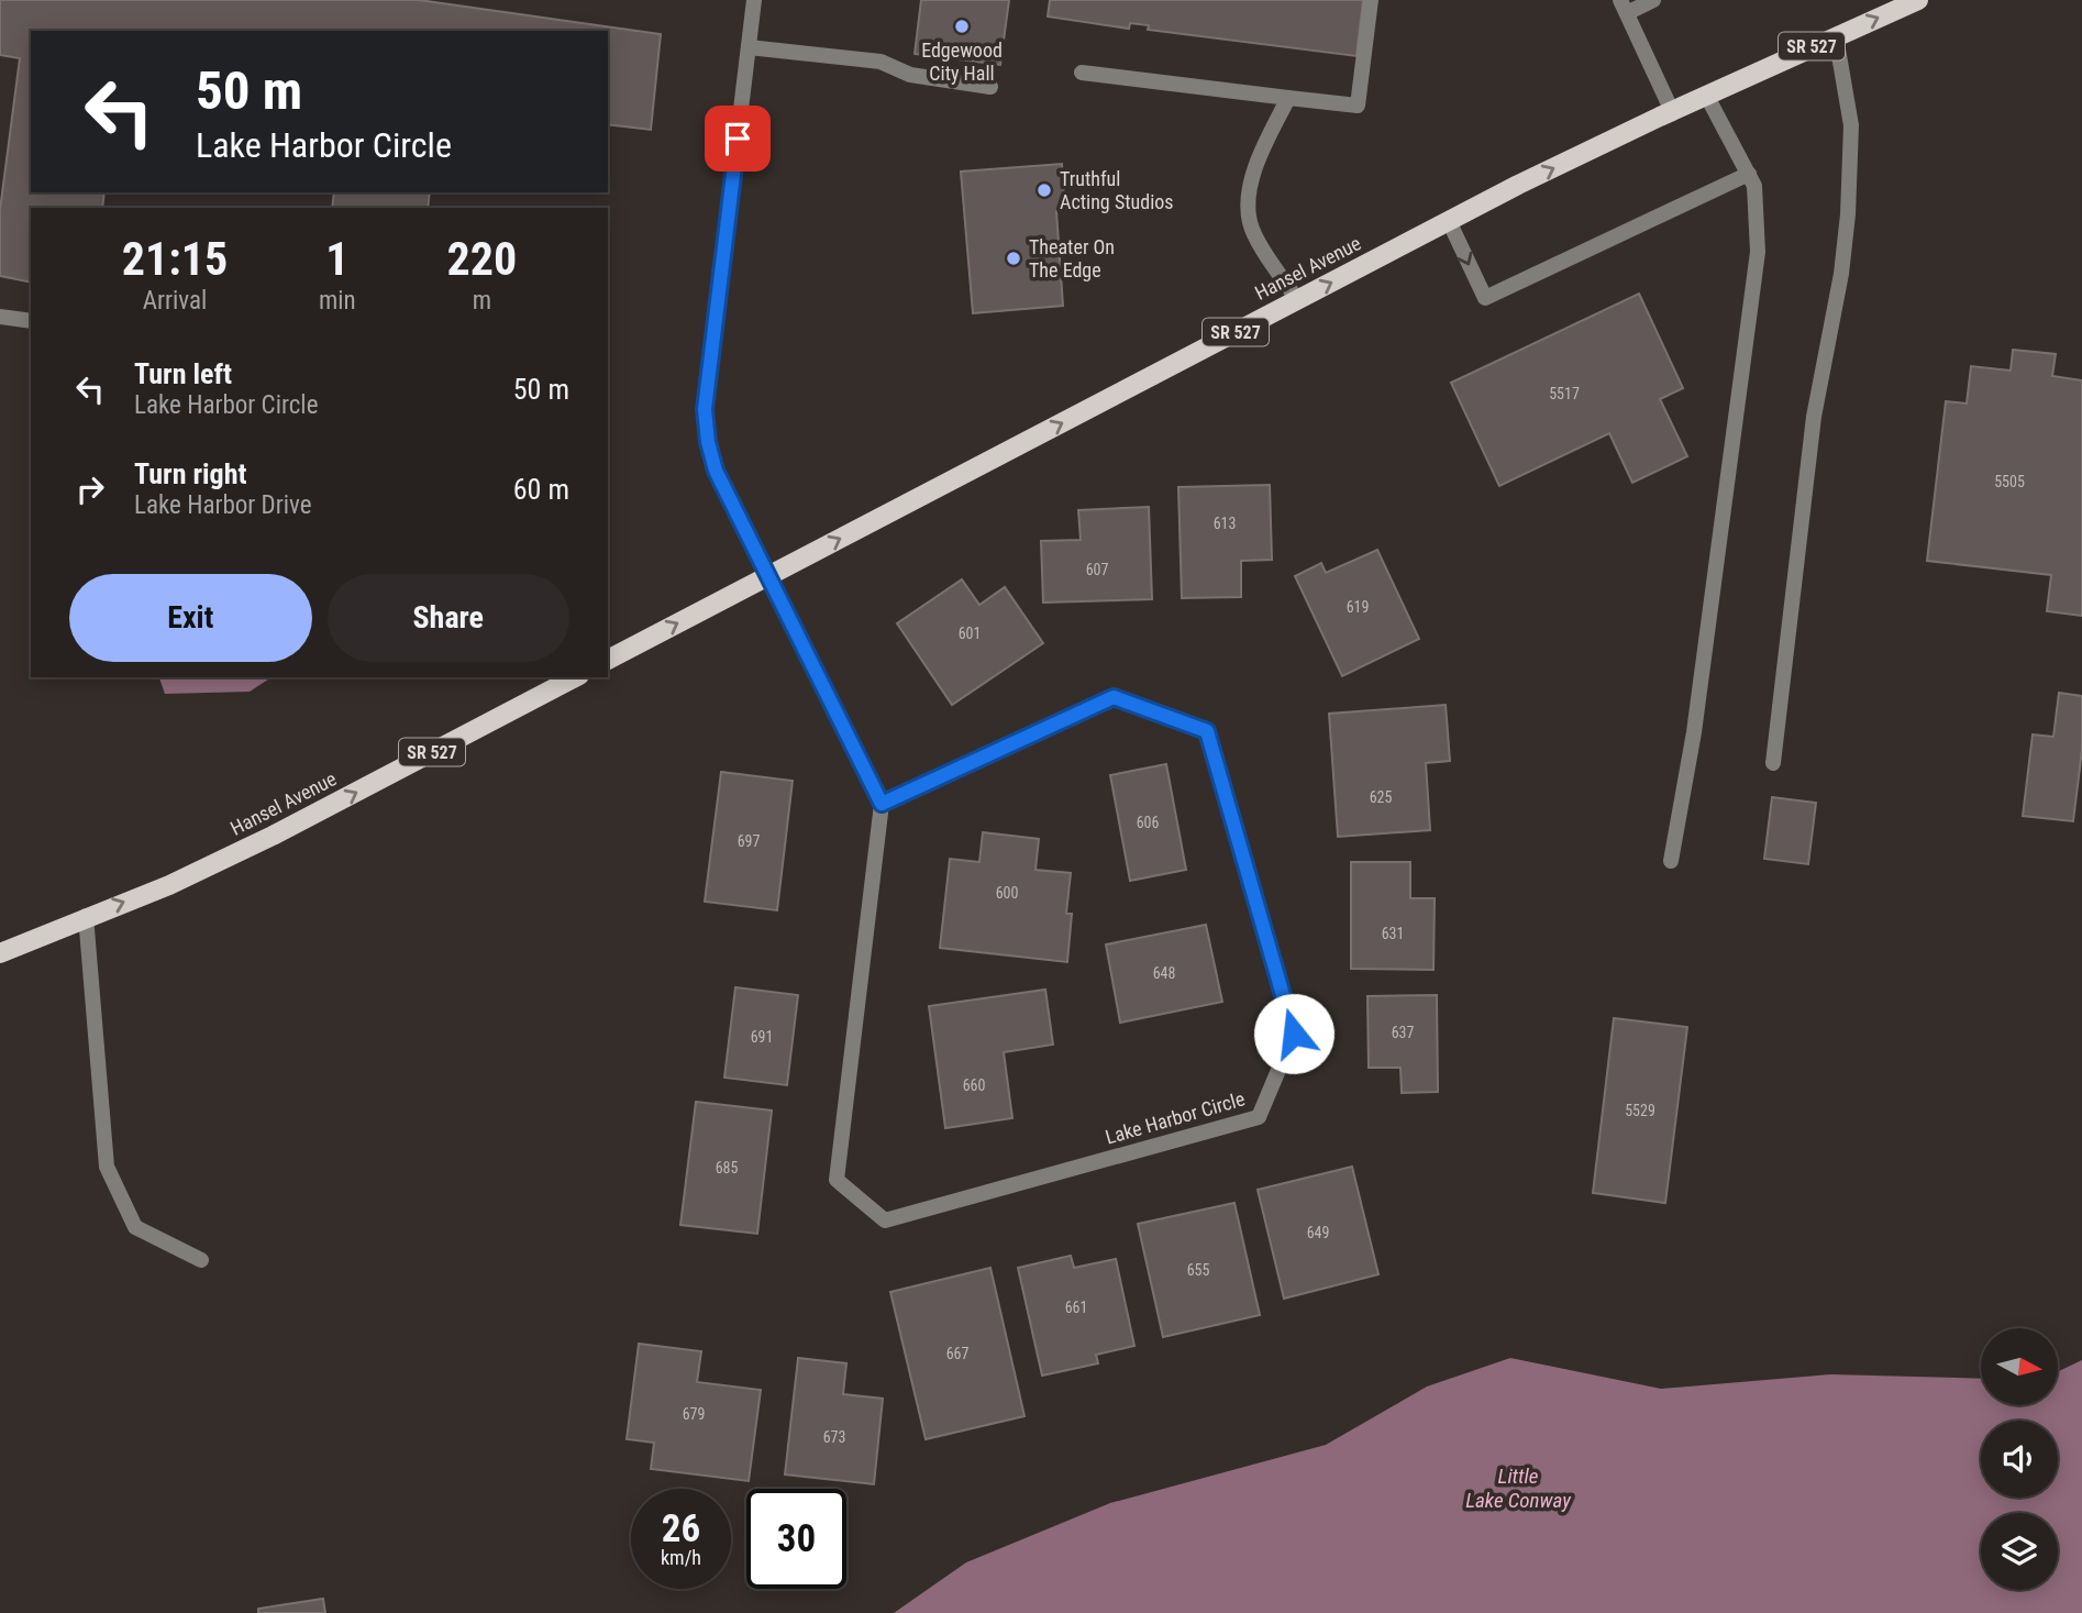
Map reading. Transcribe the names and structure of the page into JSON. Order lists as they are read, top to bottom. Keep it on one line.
{"streets":{"main road":["SR 527","Hansel Avenue"],"street":["Lake Harbor Circle"]},"one_way":["Hansel Avenue"],"water":["Little Lake Conway"],"places":["Edgewood City Hall","Truthful Acting Studios","Theater On The Edge"],"house_numbers":["5517","5505","613","607","619","601","625","606","697","600","631","648","637","691","660","5529","685","649","655","661","667","679","673"],"north":"right","page":{"turn":["50 m","Lake Harbor Circle"],"eta":["21:15","Arrival","1","min","220","m"],"list":[{"name":"Turn left","note":"Lake Harbor Circle","value":"50 m"},{"name":"Turn right","note":"Lake Harbor Drive","value":"60 m"}],"buttons":["Exit","Share"],"speed":"26 km/h","limit":"30"}}
